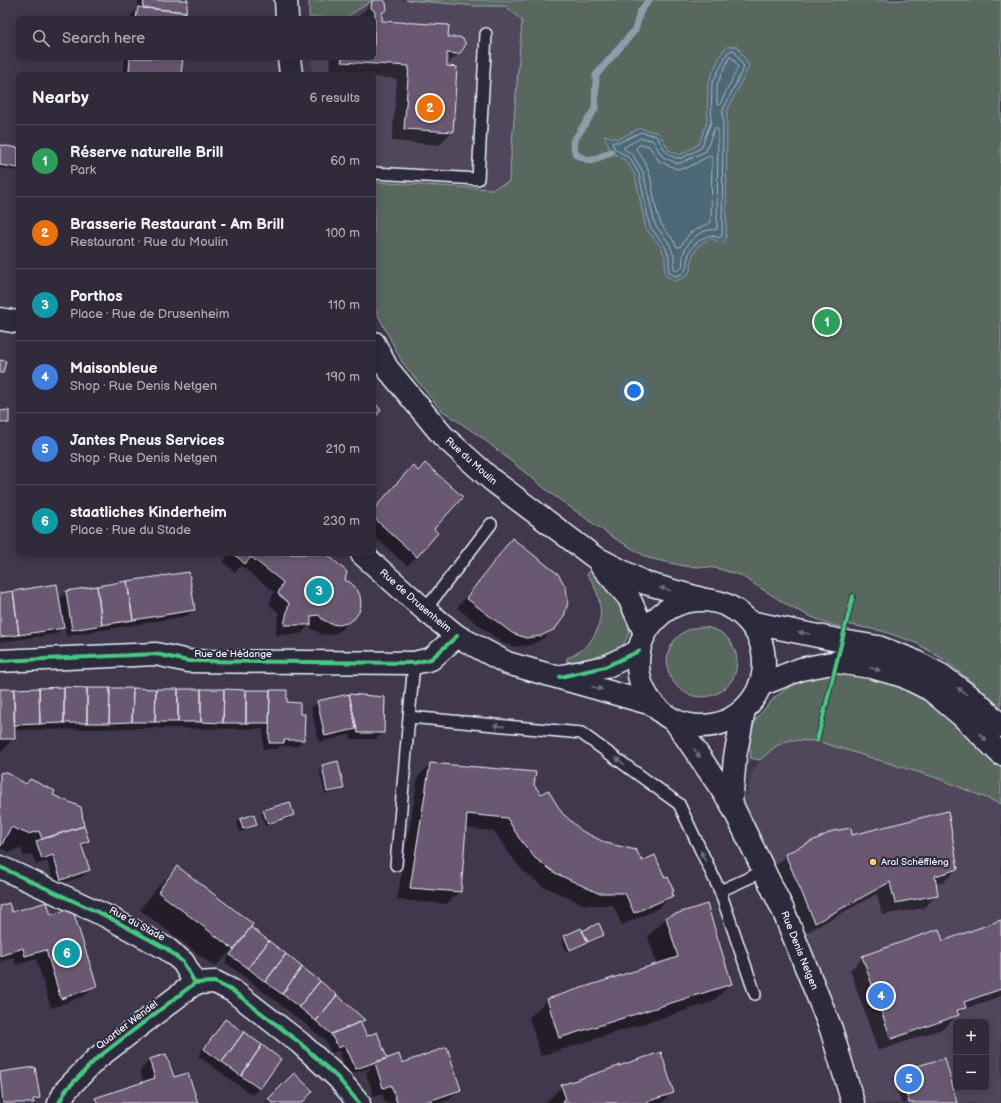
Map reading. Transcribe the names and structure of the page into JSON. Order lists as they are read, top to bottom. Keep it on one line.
{"streets":{"main road":["Rue du Moulin","Rue de Drusenheim","Rue de Hédange","Rue du Stade","Rue Denis Netgen","Quartier Wendel"]},"crossings":[["Rue de Drusenheim","Rue de Hédange"],["Rue de Drusenheim","Rue Denis Netgen"],["Rue du Stade","Quartier Wendel"]],"places":["Aral Schëffléng"],"page":{"search":"Search here","heading":["Nearby","6 results"],"pins":["2","1","3","6","4","5"],"list":[{"mark":"1","name":"Réserve naturelle Brill","note":"Park","value":"60 m"},{"mark":"2","name":"Brasserie Restaurant - Am Brill","note":"Restaurant · Rue du Moulin","value":"100 m"},{"mark":"3","name":"Porthos","note":"Place · Rue de Drusenheim","value":"110 m"},{"mark":"4","name":"Maisonbleue","note":"Shop · Rue Denis Netgen","value":"190 m"},{"mark":"5","name":"Jantes Pneus Services","note":"Shop · Rue Denis Netgen","value":"210 m"},{"mark":"6","name":"staatliches Kinderheim","note":"Place · Rue du Stade","value":"230 m"}],"map_buttons":["+","−"]}}
